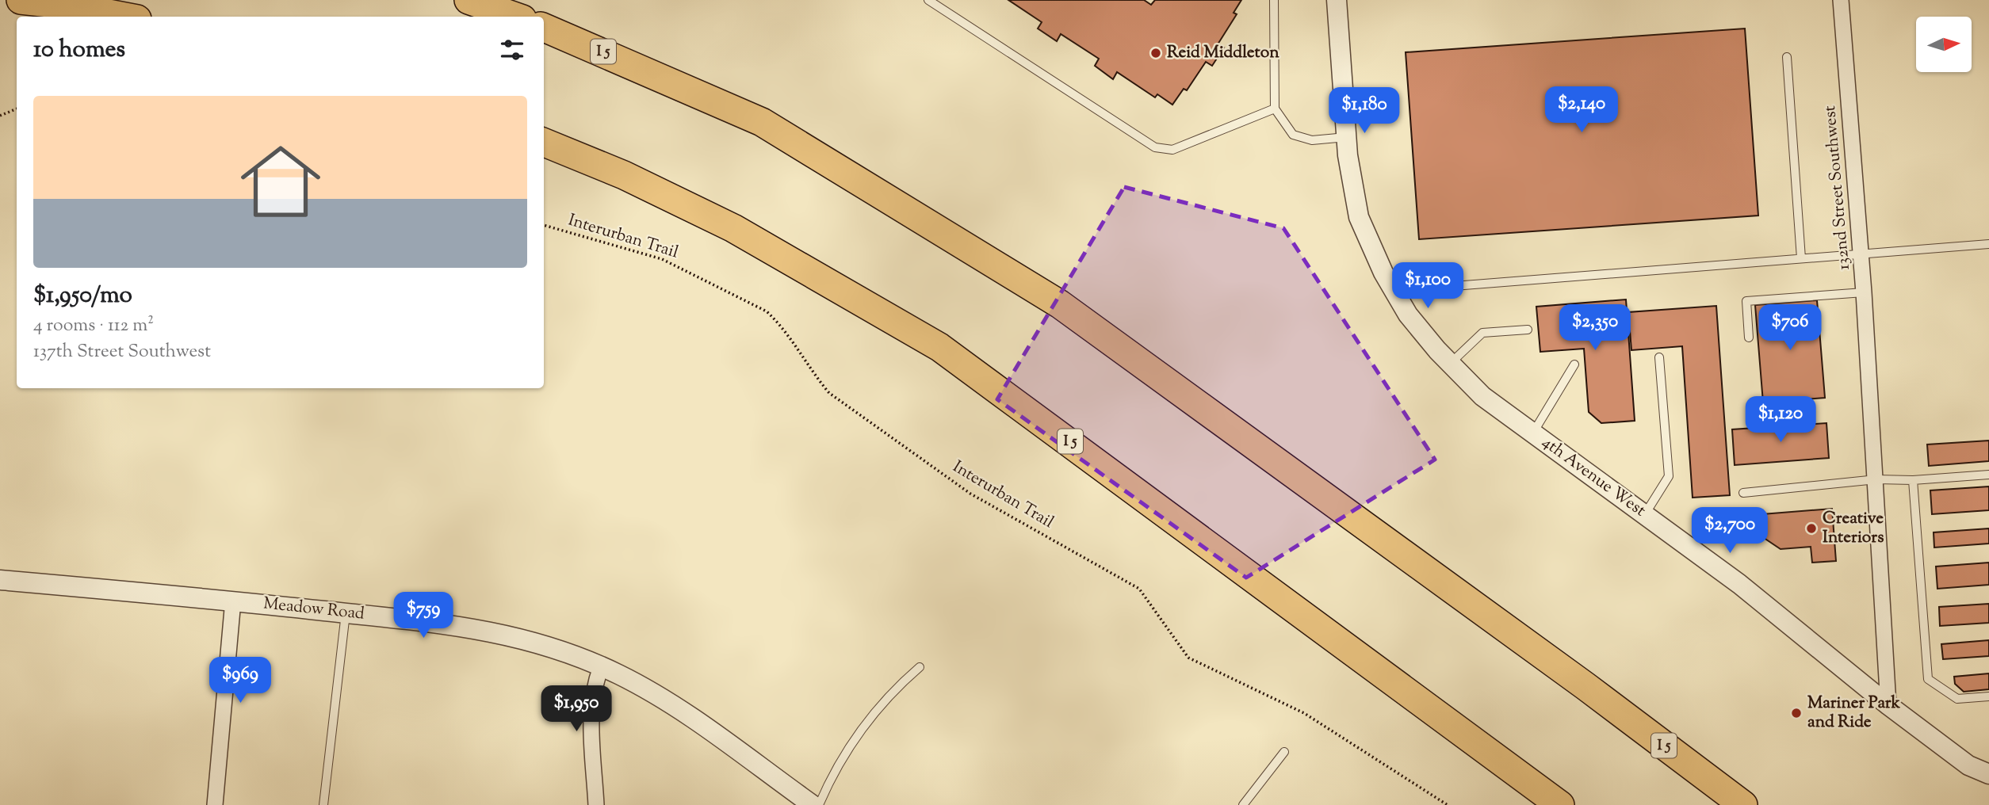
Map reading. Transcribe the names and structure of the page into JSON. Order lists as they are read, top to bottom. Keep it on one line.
{"streets":{"highway":["I 5"],"street":["132nd Street Southwest","4th Avenue West","Meadow Road"],"path":["Interurban Trail"]},"crossings":[["132nd Street Southwest","4th Avenue West"]],"places":["Reid Middleton","Creative Interiors","Mariner Park and Ride"],"north":"right","page":{"heading":"10 homes","list":[{"name":"$1,950/mo","note":"4 rooms · 112 m² · 137th Street Southwest"}],"price":["$2,140","$1,180","$1,100","$2,350","$706","$1,120","$2,700","$759","$969","$1,950"]}}
